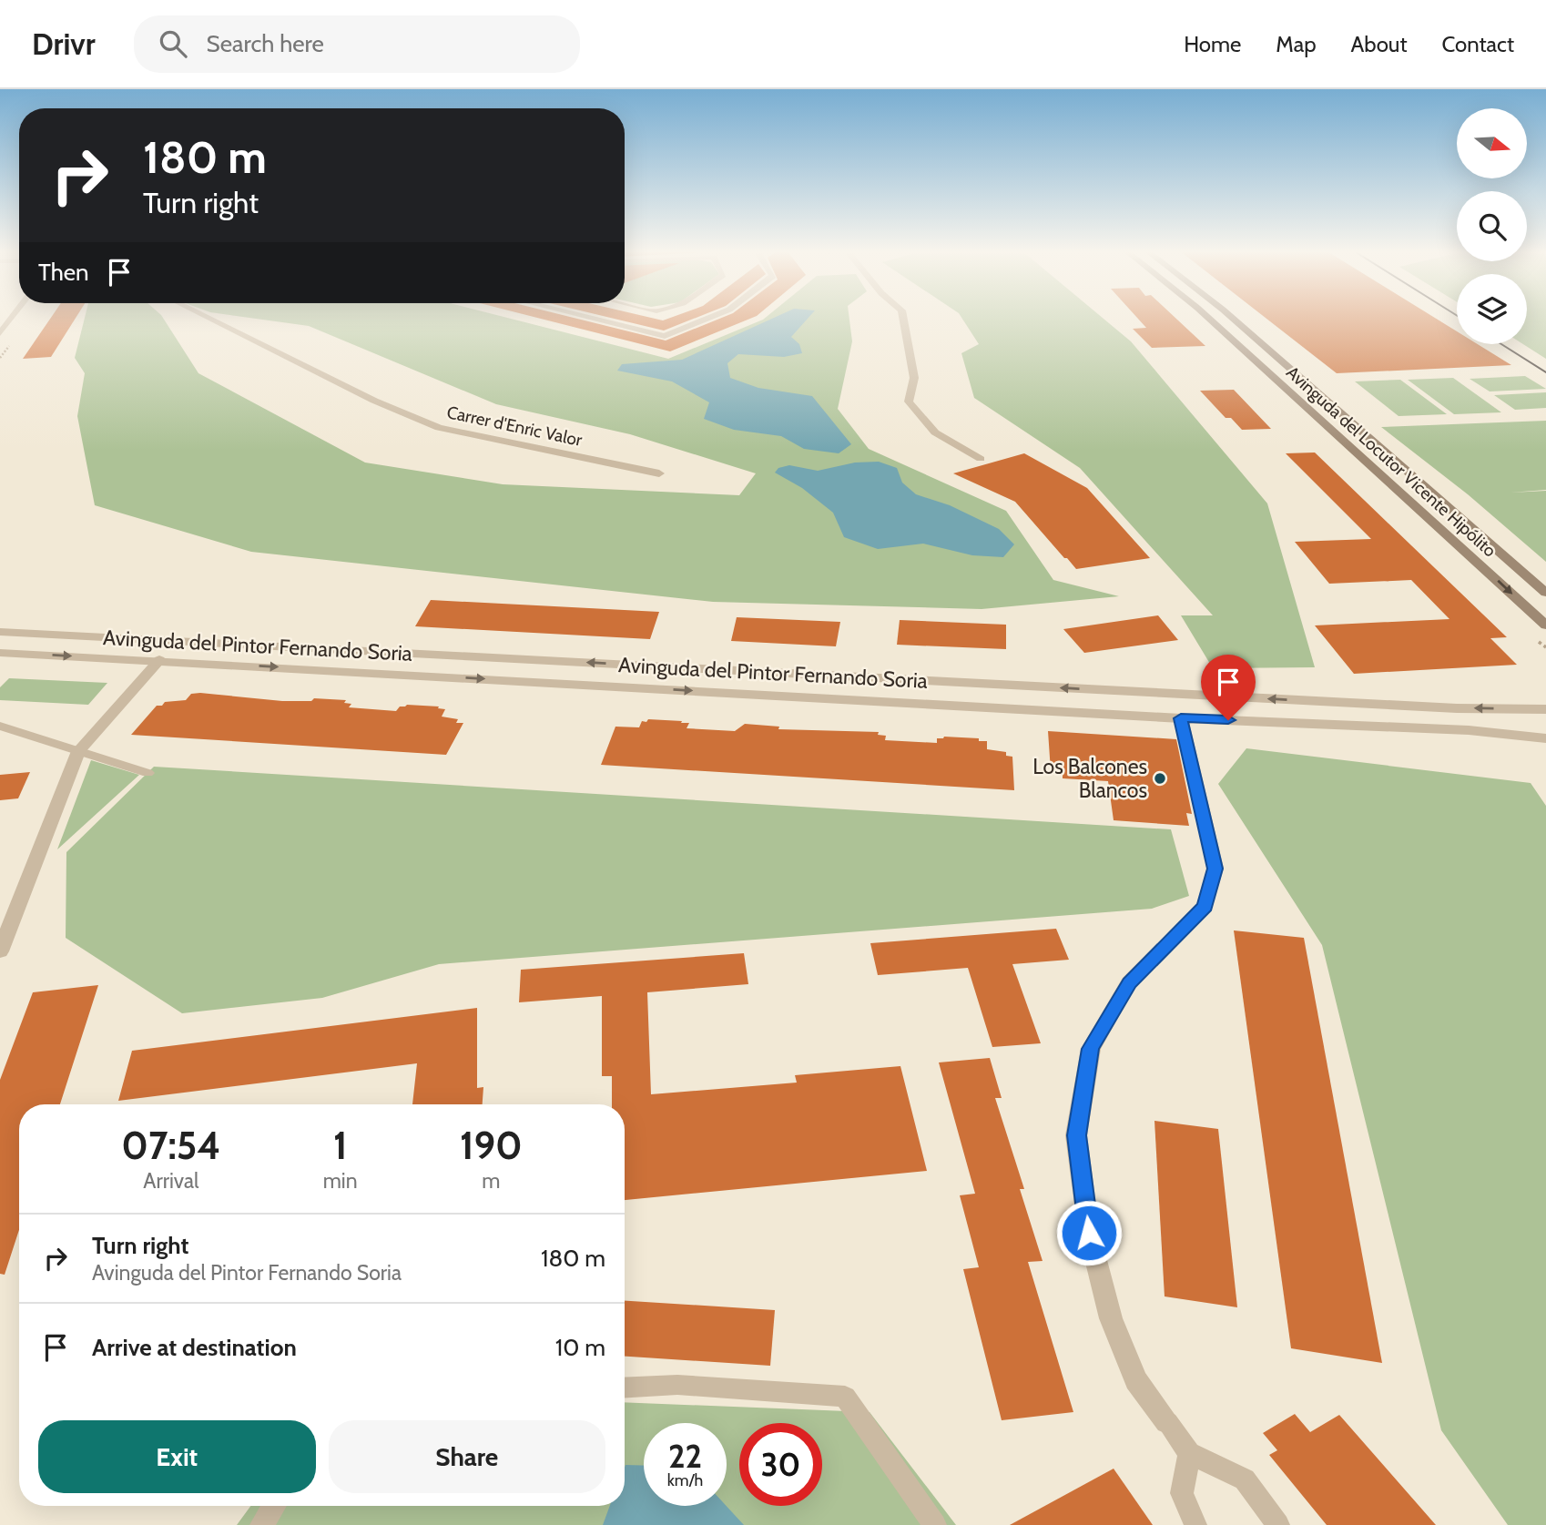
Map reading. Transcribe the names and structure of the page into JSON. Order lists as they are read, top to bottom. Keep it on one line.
{"streets":{"main road":["Avinguda del Locutor Vicente Hipólito"],"street":["Carrer d'Enric Valor","Avinguda del Pintor Fernando Soria"]},"places":["Los Balcones Blancos"],"north":"right","page":{"header":"Drivr","search":"Search here","nav":["Home","Map","About","Contact"],"turn":["180 m","Turn right"],"then":"Then","eta":["07:54","Arrival","1","min","190","m"],"list":[{"name":"Turn right","note":"Avinguda del Pintor Fernando Soria","value":"180 m"},{"name":"Arrive at destination","value":"10 m"}],"buttons":["Exit","Share"],"speed":"22 km/h","limit":"30"}}
